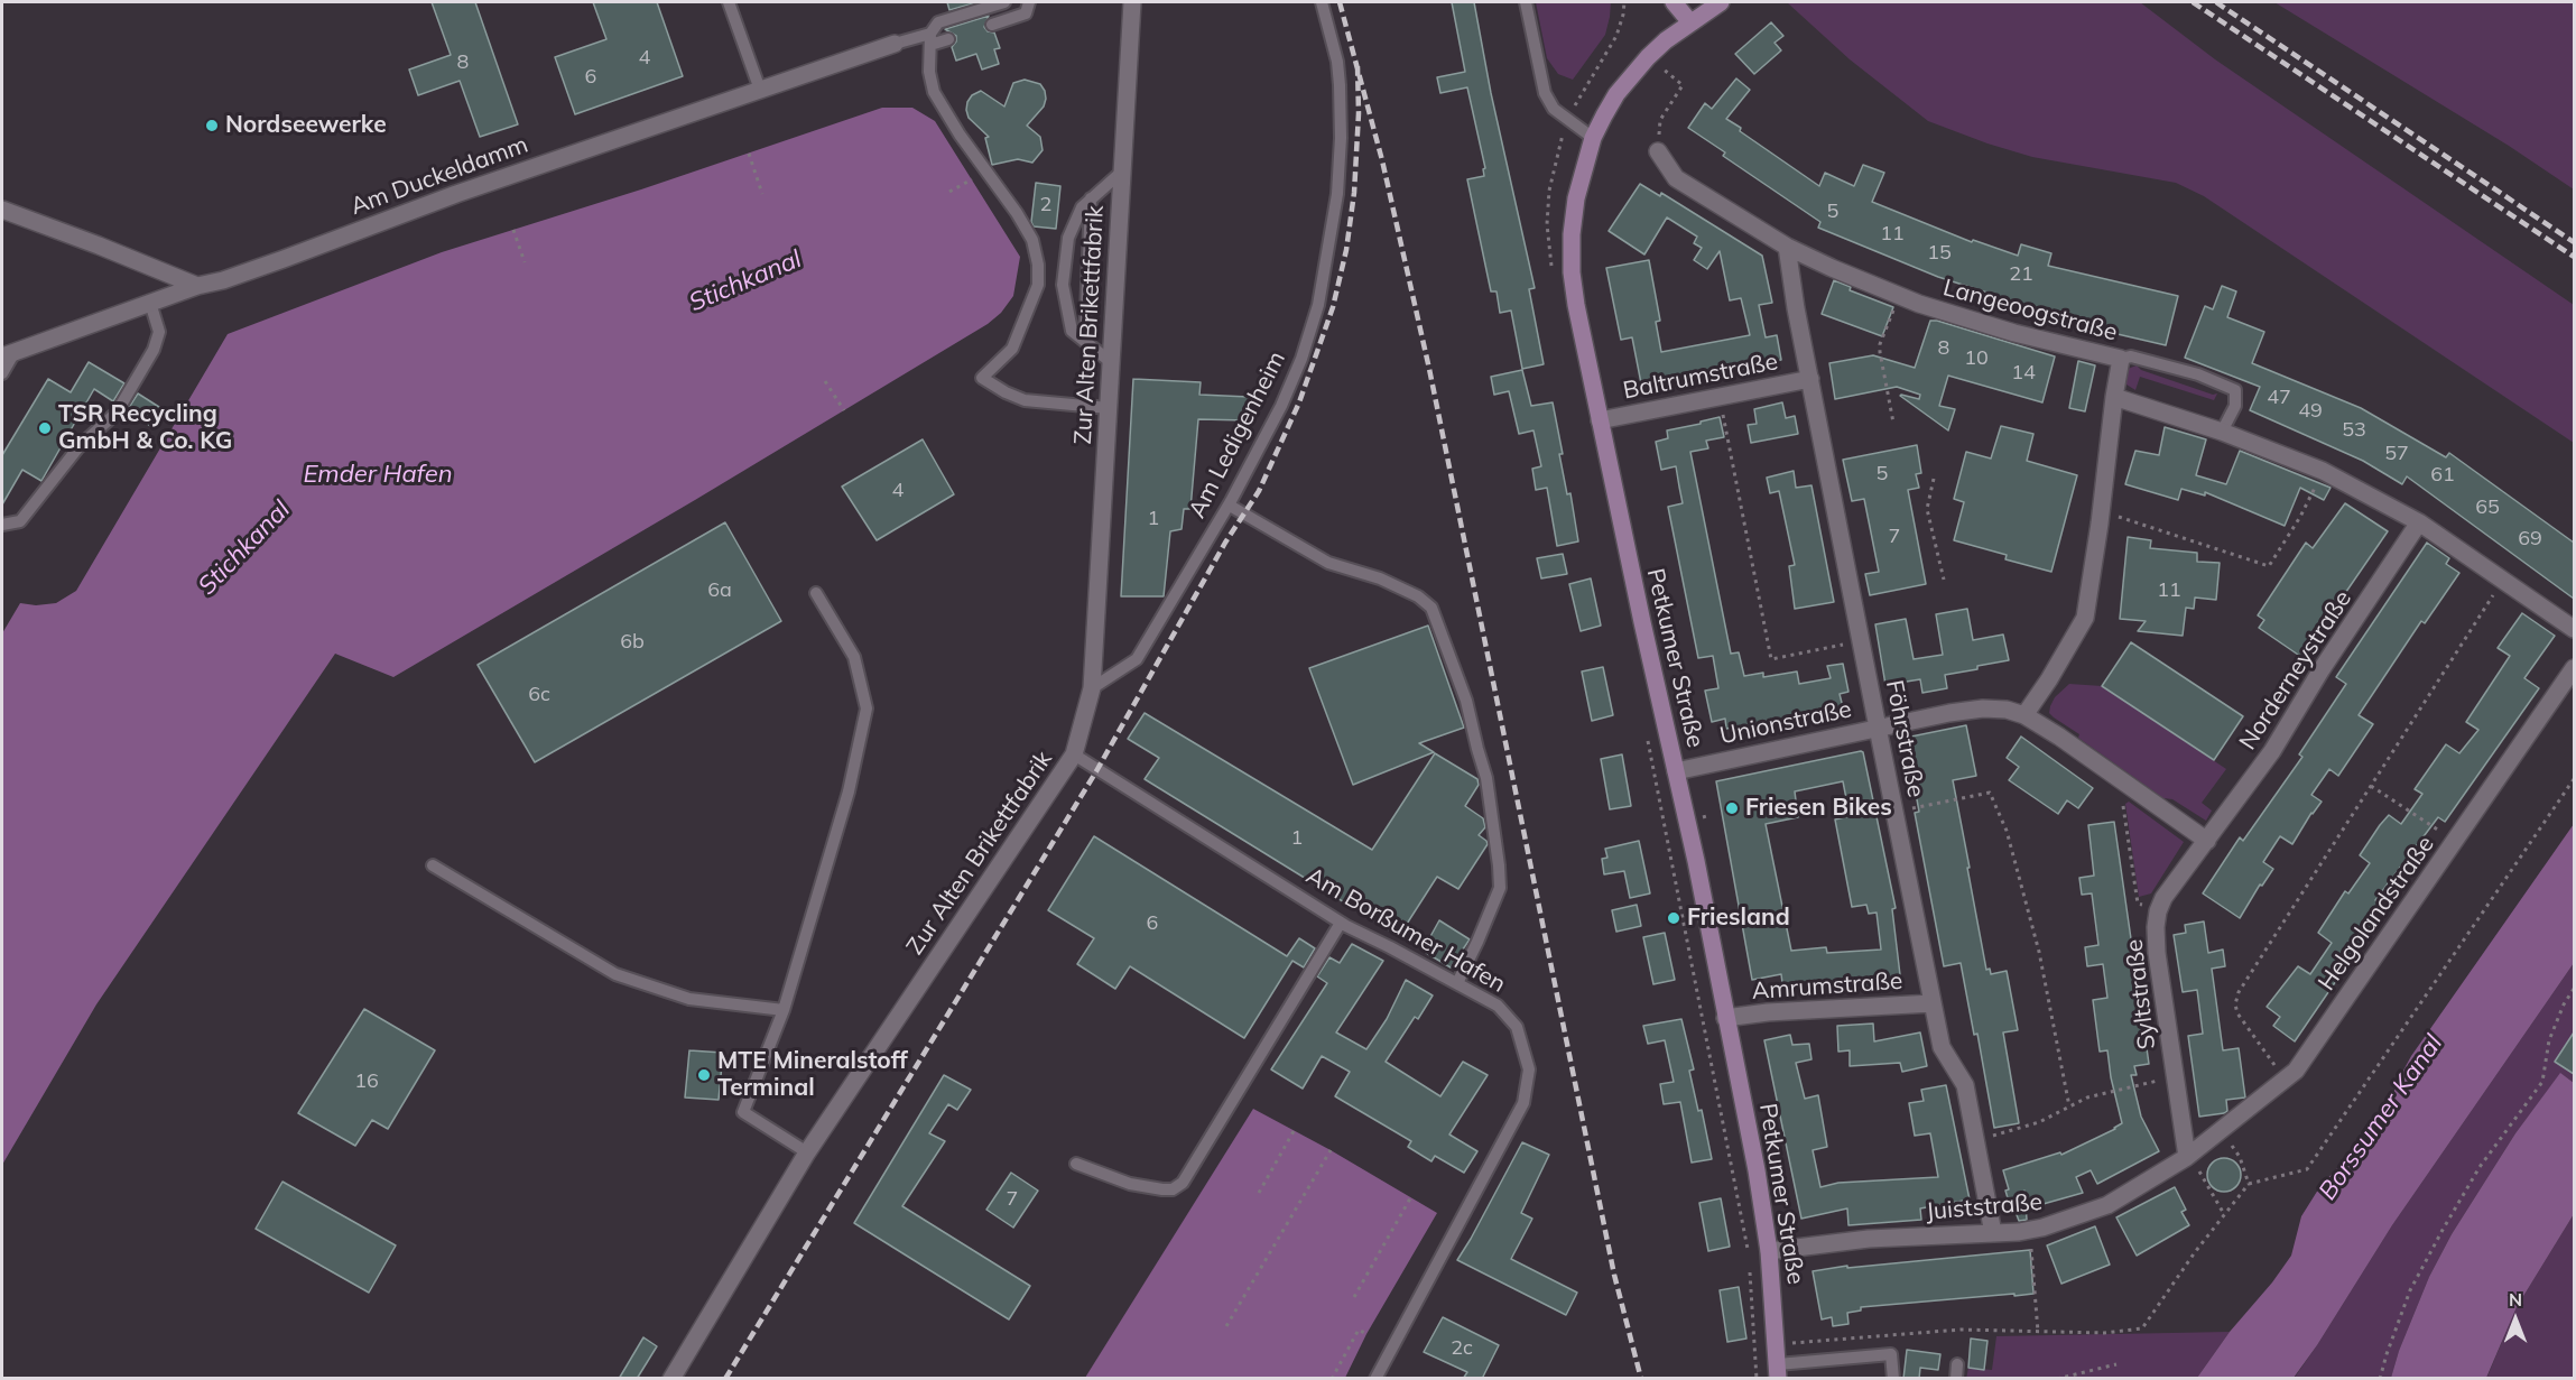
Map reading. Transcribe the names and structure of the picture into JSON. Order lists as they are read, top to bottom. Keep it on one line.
{"streets":{"main road":["Petkumer Straße"],"street":["Am Duckeldamm","Langeoogstraße","Zur Alten Brikettfabrik","Baltrumstraße","Norderneystraße","Unionstraße","Föhrstraße","Helgolandstraße","Amrumstraße","Syltstraße","Juiststraße"],"lane":["Am Ledigenheim","Am Borßumer Hafen"]},"crossings":[["Langeoogstraße","Föhrstraße"],["Zur Alten Brikettfabrik","Am Ledigenheim"],["Zur Alten Brikettfabrik","Am Borßumer Hafen"],["Baltrumstraße","Petkumer Straße"],["Baltrumstraße","Föhrstraße"],["Petkumer Straße","Unionstraße"],["Petkumer Straße","Amrumstraße"],["Petkumer Straße","Juiststraße"],["Norderneystraße","Unionstraße"],["Norderneystraße","Syltstraße"],["Unionstraße","Föhrstraße"],["Unionstraße","Syltstraße"],["Föhrstraße","Amrumstraße"],["Föhrstraße","Juiststraße"],["Helgolandstraße","Syltstraße"],["Helgolandstraße","Juiststraße"],["Syltstraße","Juiststraße"]],"water":["Stichkanal","Emder Hafen","Borssumer Kanal"],"places":["Nordseewerke","TSR Recycling GmbH & Co. KG","Friesen Bikes","Friesland","MTE Mineralstoff Terminal"],"house_numbers":["4","8","6","2","5","11","15","21","8","10","14","47","49","53","57","5","61","4","65","1","7","69","6a","11","6b","6c","1","6","16","7","2c"],"north":"top"}
